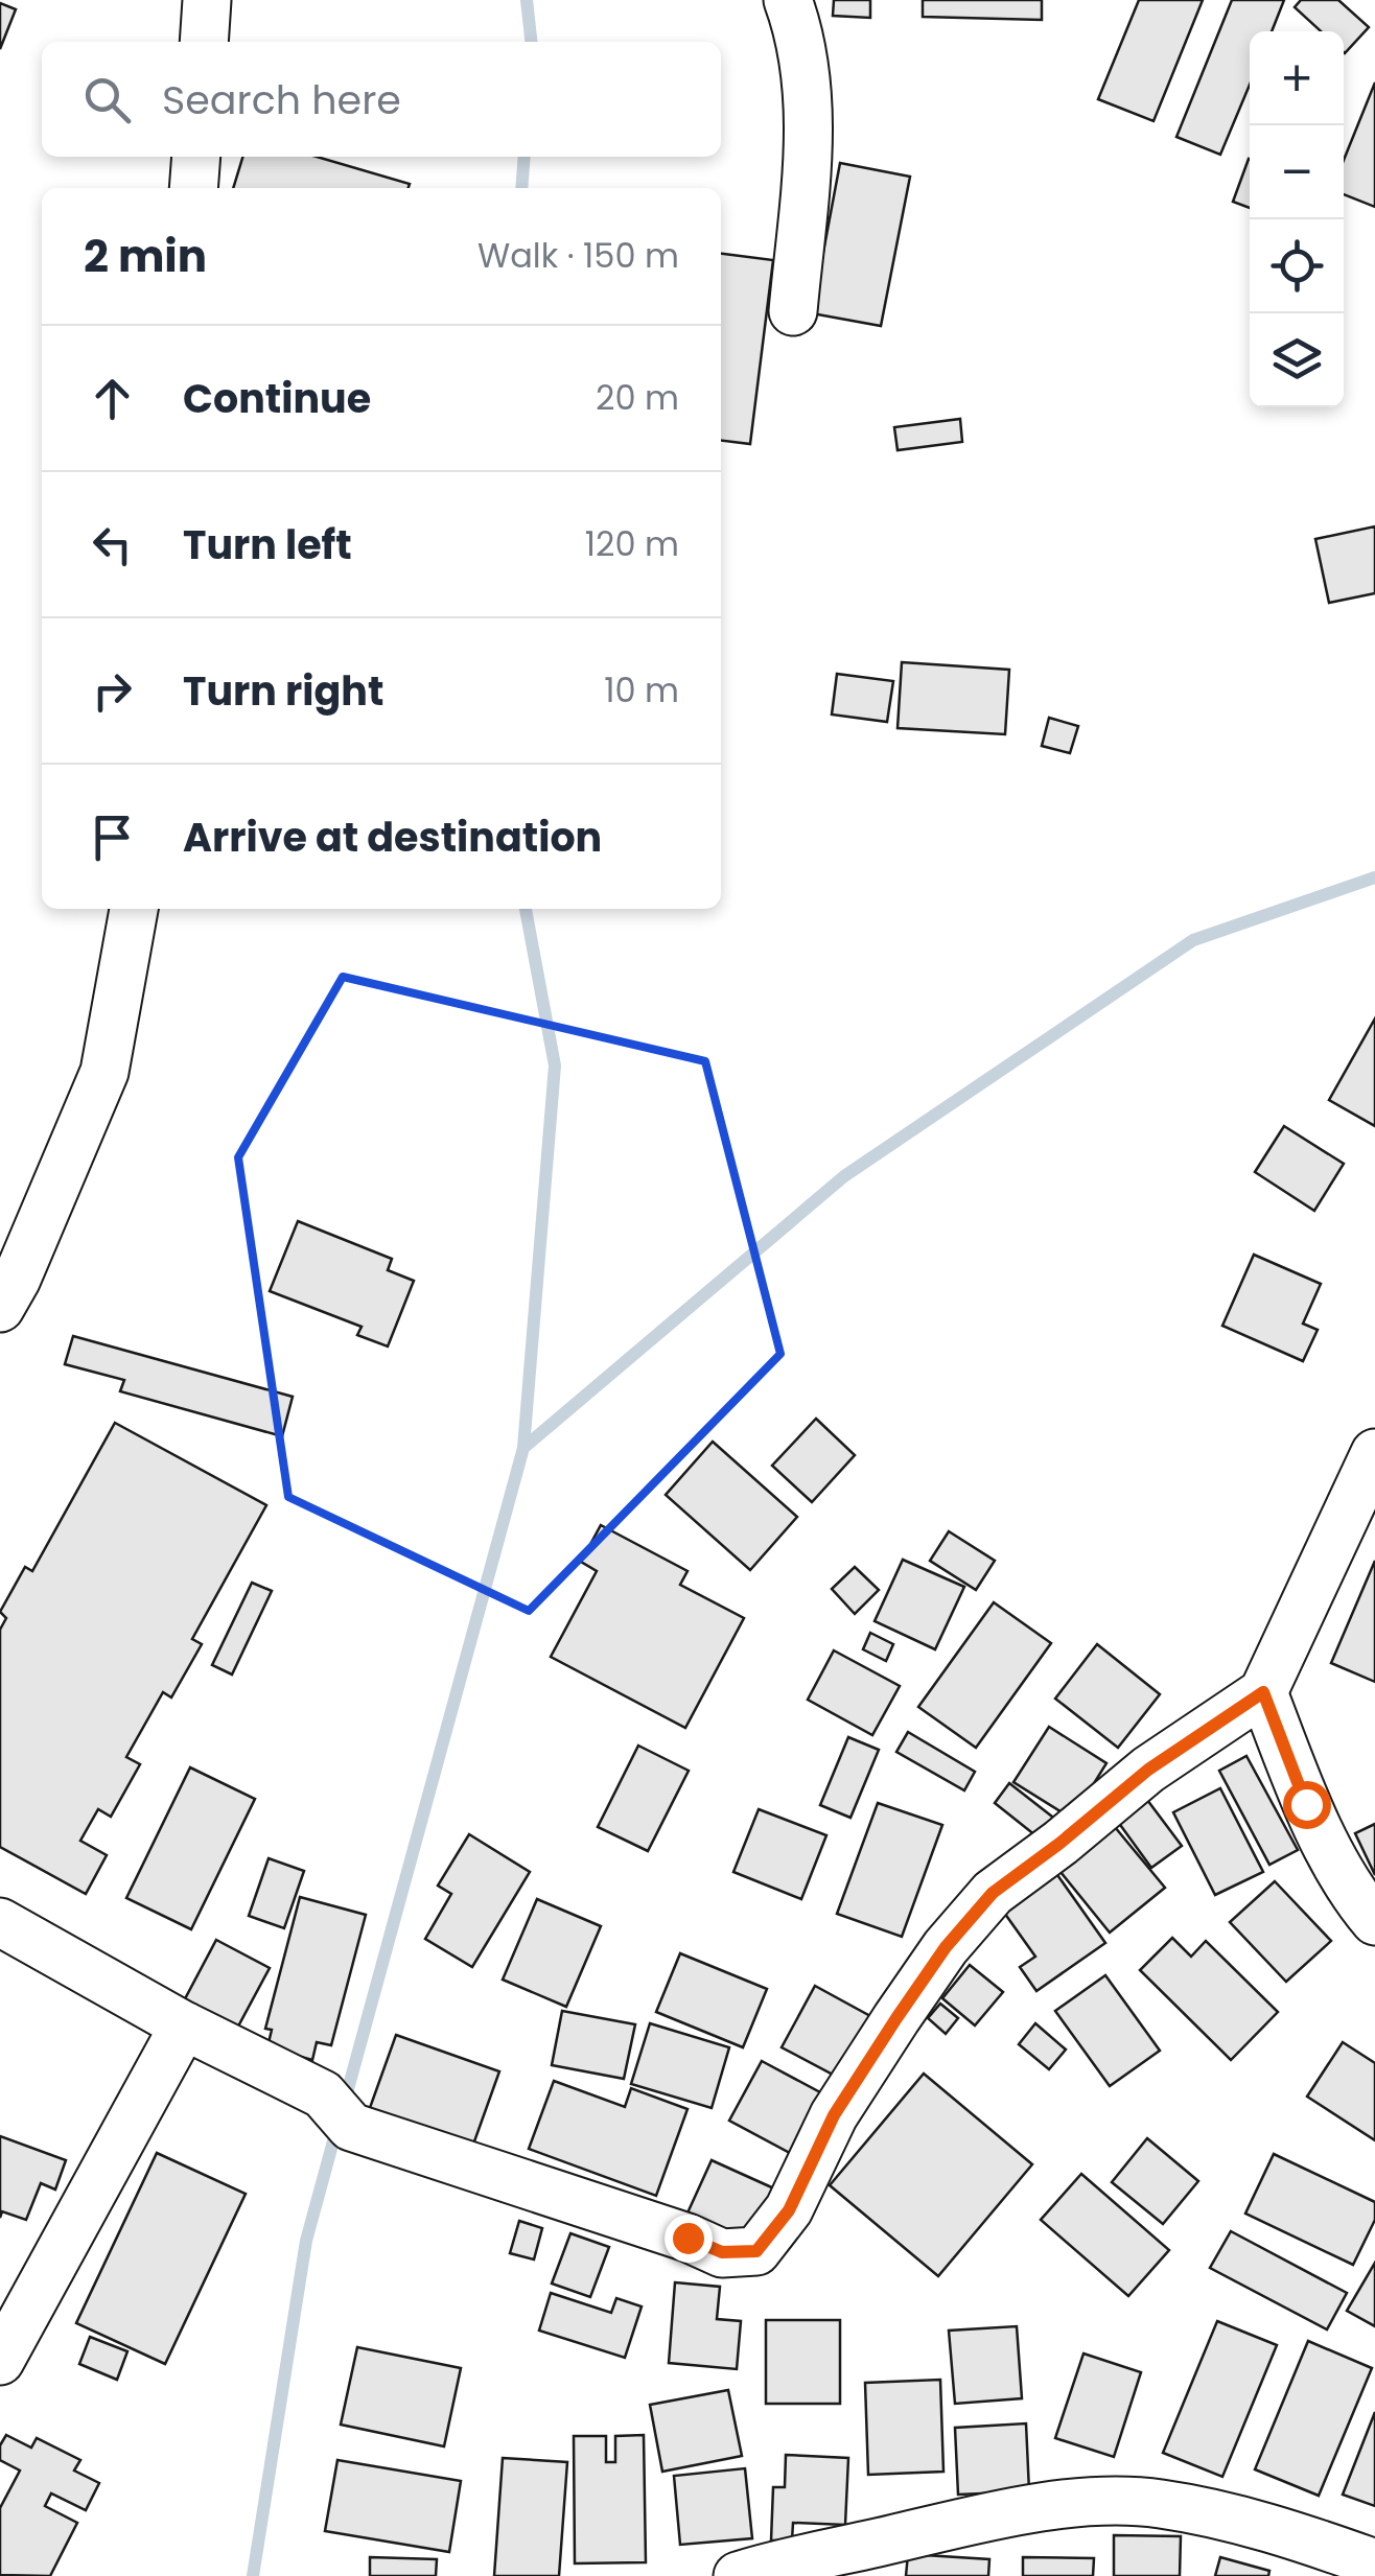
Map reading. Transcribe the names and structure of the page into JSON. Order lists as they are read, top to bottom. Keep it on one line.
{"page":{"map_buttons":["+","−"],"search":"Search here","heading":["2 min","Walk · 150 m"],"list":[["Continue","20 m"],["Turn left","120 m"],["Turn right","10 m"],"Arrive at destination"]}}
